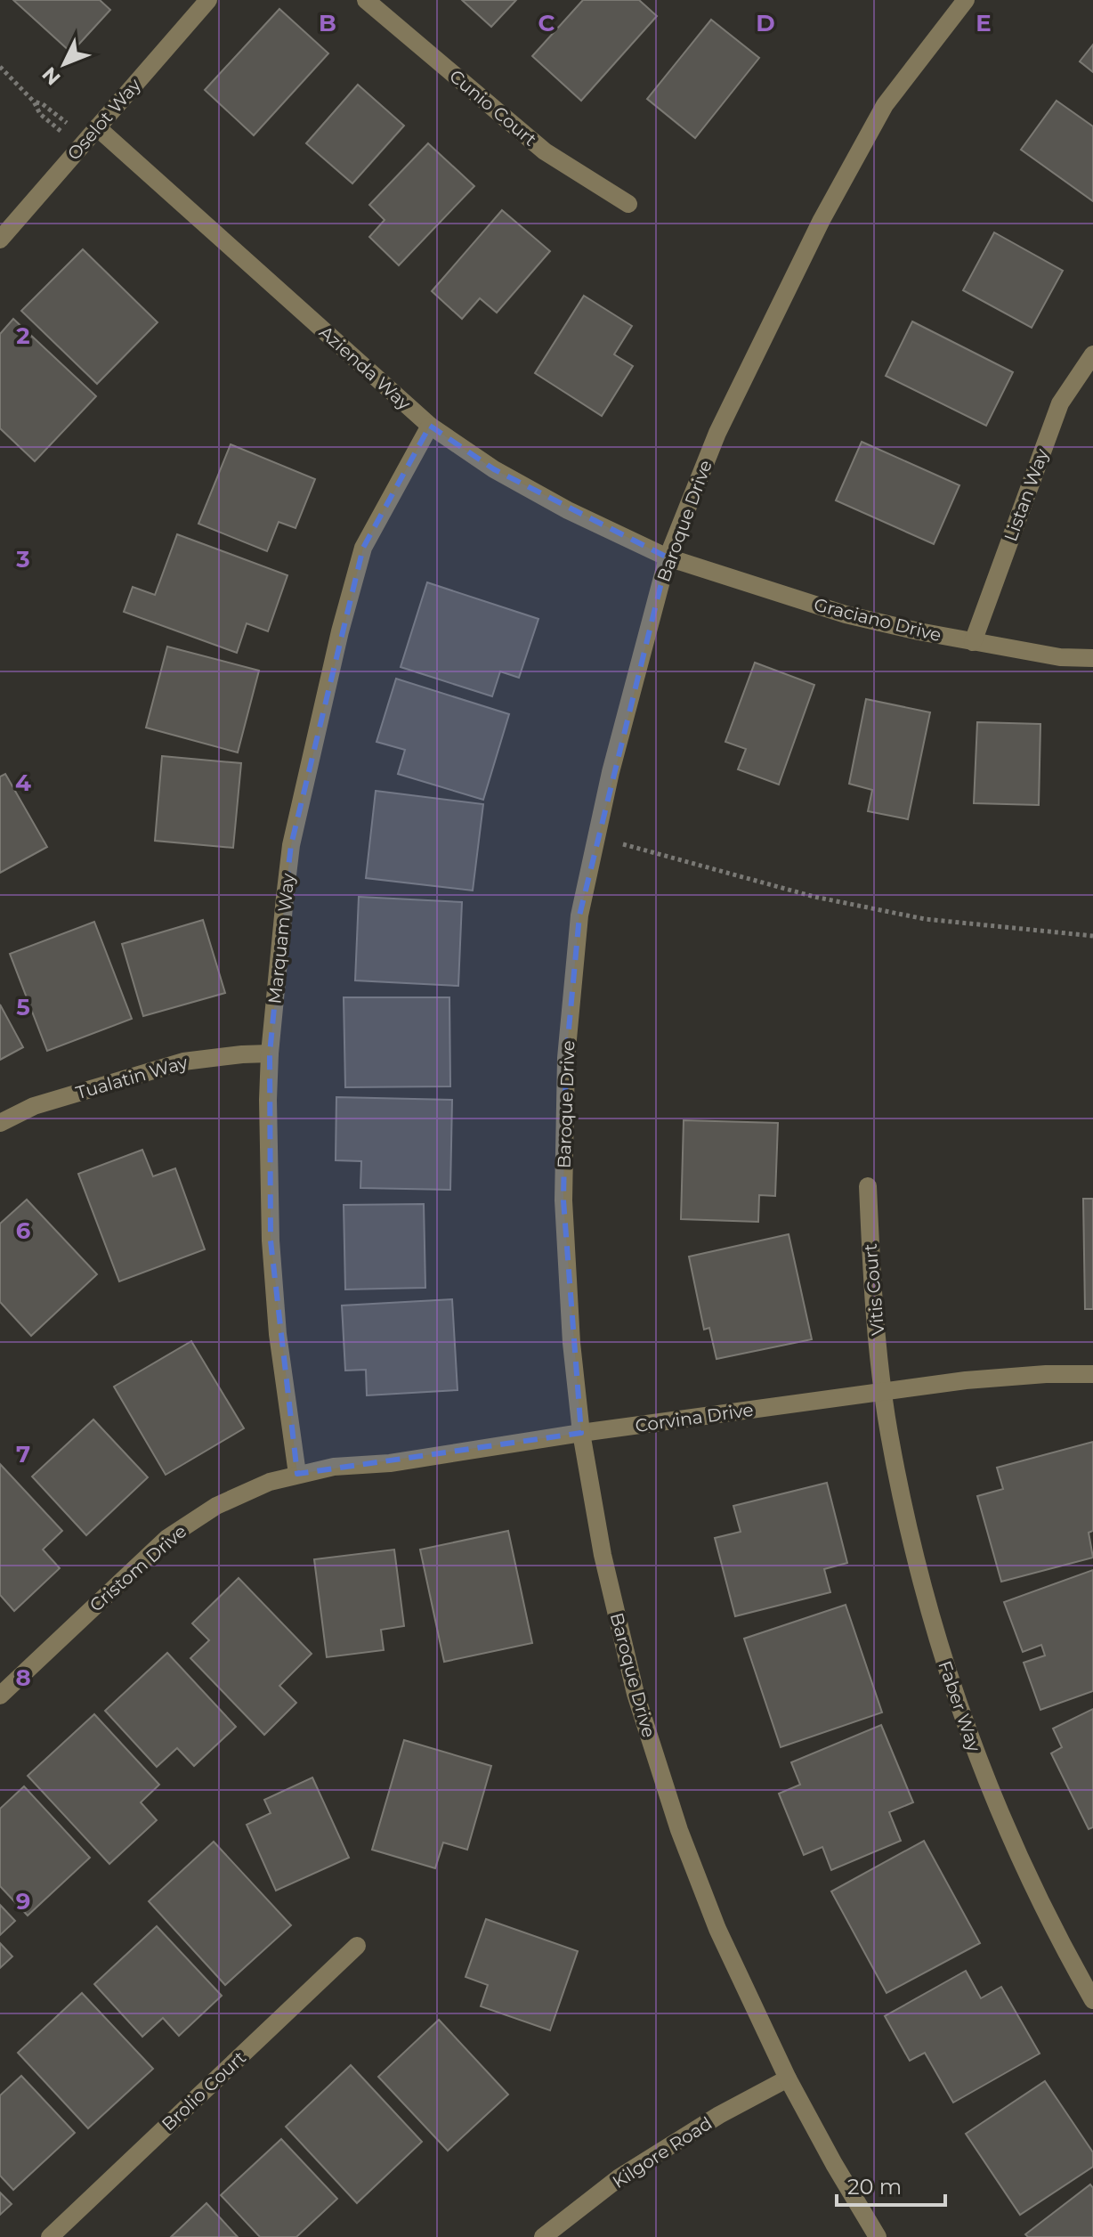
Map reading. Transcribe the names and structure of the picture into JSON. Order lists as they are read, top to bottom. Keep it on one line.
{"streets":{"street":["Cunio Court","Oselot Way","Azienda Way","Listan Way","Baroque Drive","Graciano Drive","Marquam Way","Tualatin Way","Vitis Court","Corvina Drive","Cristom Drive","Faber Way","Brolio Court","Kilgore Road"]},"crossings":[["Oselot Way","Azienda Way"],["Azienda Way","Baroque Drive"],["Azienda Way","Graciano Drive"],["Azienda Way","Marquam Way"],["Listan Way","Graciano Drive"],["Baroque Drive","Graciano Drive"],["Baroque Drive","Corvina Drive"],["Baroque Drive","Kilgore Road"],["Marquam Way","Tualatin Way"],["Marquam Way","Corvina Drive"],["Marquam Way","Cristom Drive"],["Vitis Court","Corvina Drive"],["Vitis Court","Faber Way"],["Corvina Drive","Cristom Drive"],["Corvina Drive","Faber Way"]],"scale_bar":"20 m","north":"bottom left","grid":{"columns":["B","C","D","E"],"rows":["2","3","4","5","6","7","8","9"]}}
